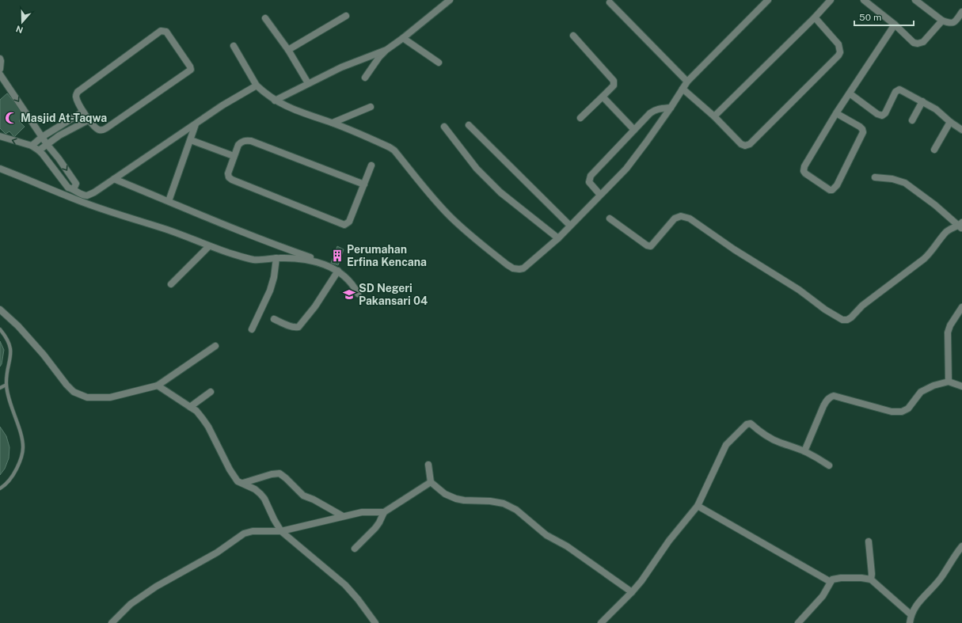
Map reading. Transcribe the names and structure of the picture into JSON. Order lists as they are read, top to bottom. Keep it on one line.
{"places":{"mosque":["Masjid At-Taqwa"],"building":["Perumahan Erfina Kencana"],"school or university":["SD Negeri Pakansari 04"]},"scale_bar":"50 m","north":"bottom"}
